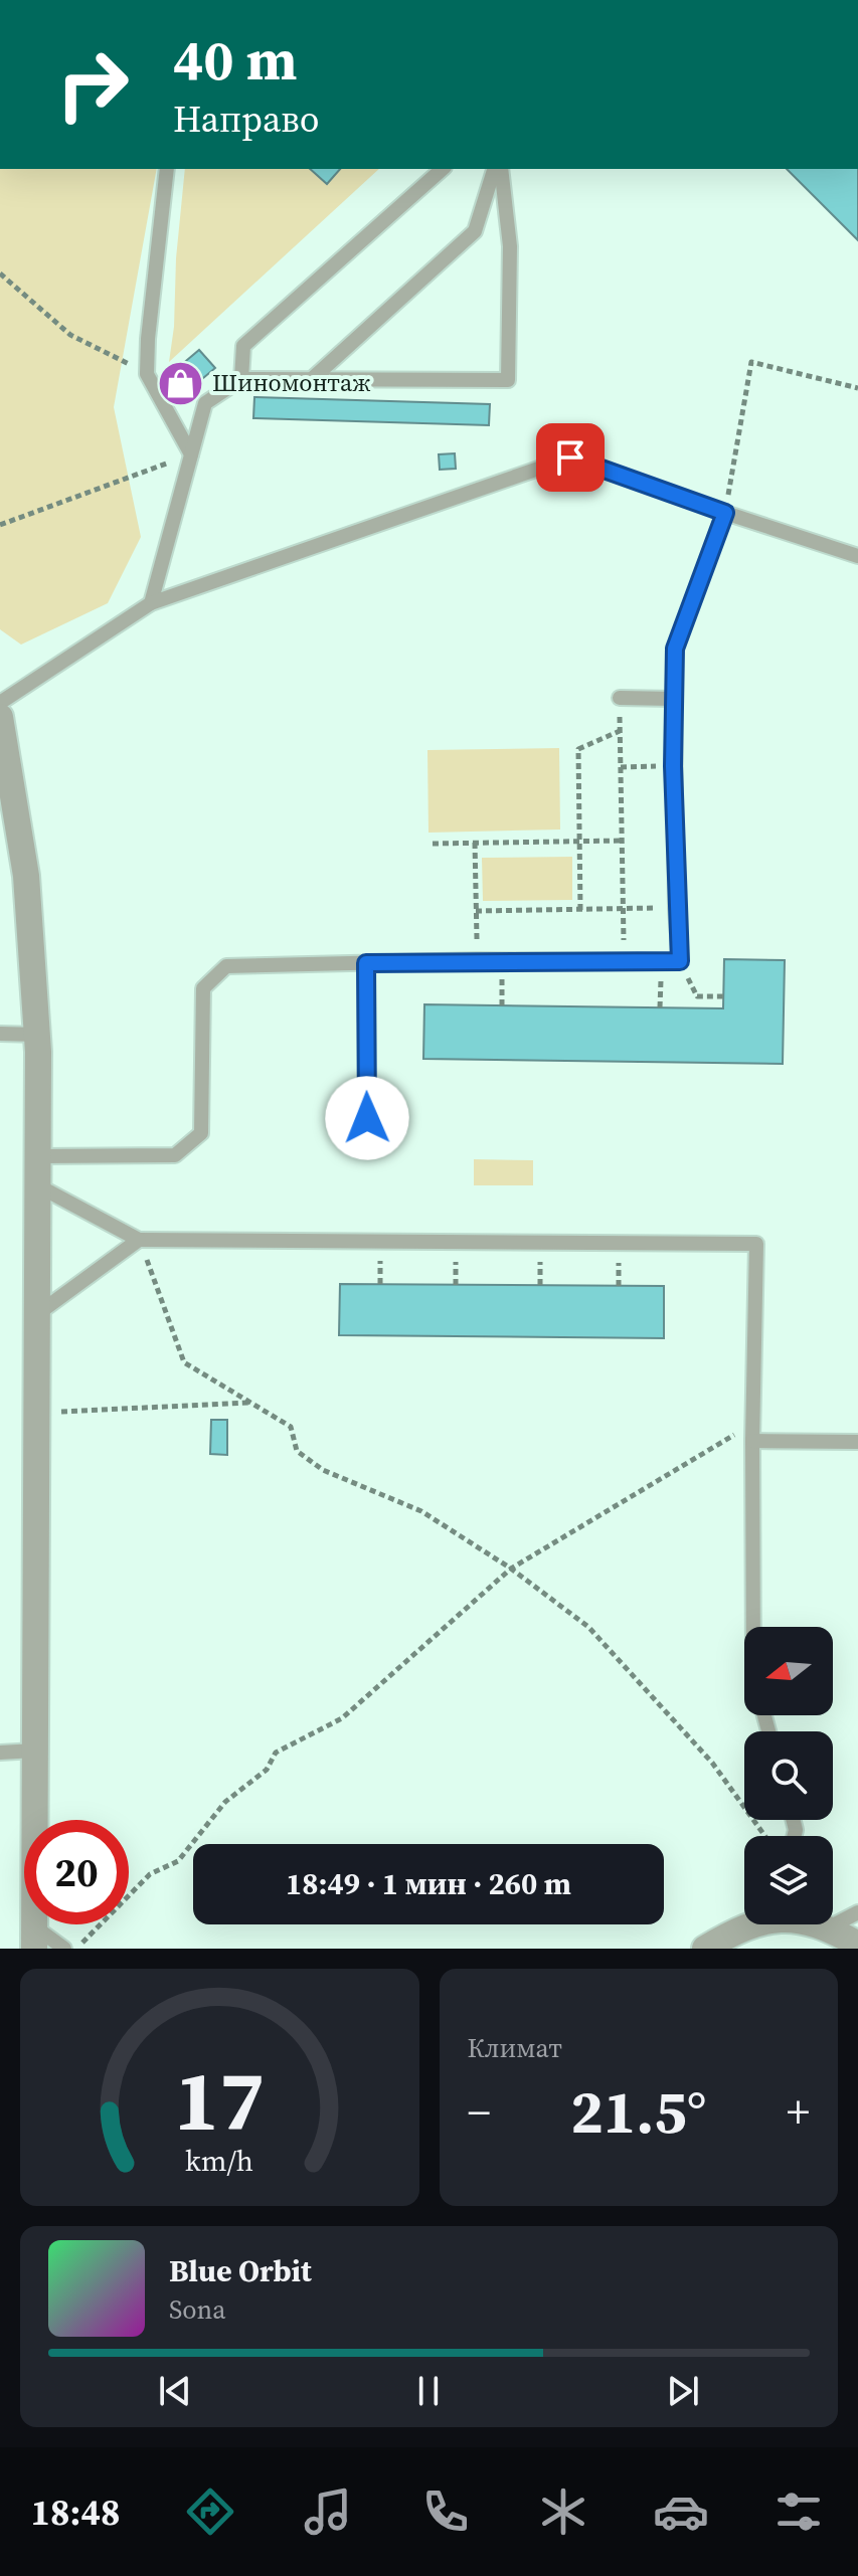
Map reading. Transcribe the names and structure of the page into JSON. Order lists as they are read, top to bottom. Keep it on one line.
{"places":{"shop":["Шиномонтаж"]},"north":"left","page":{"turn":["40 m","Направо"],"limit":"20","trip":"18:49 · 1 мин · 260 m","tile":"Климат","heat":["−","21.5°","+"],"song":["Blue Orbit","Sona"],"tabs":"18:48","gauge":["17","km/h"]}}
